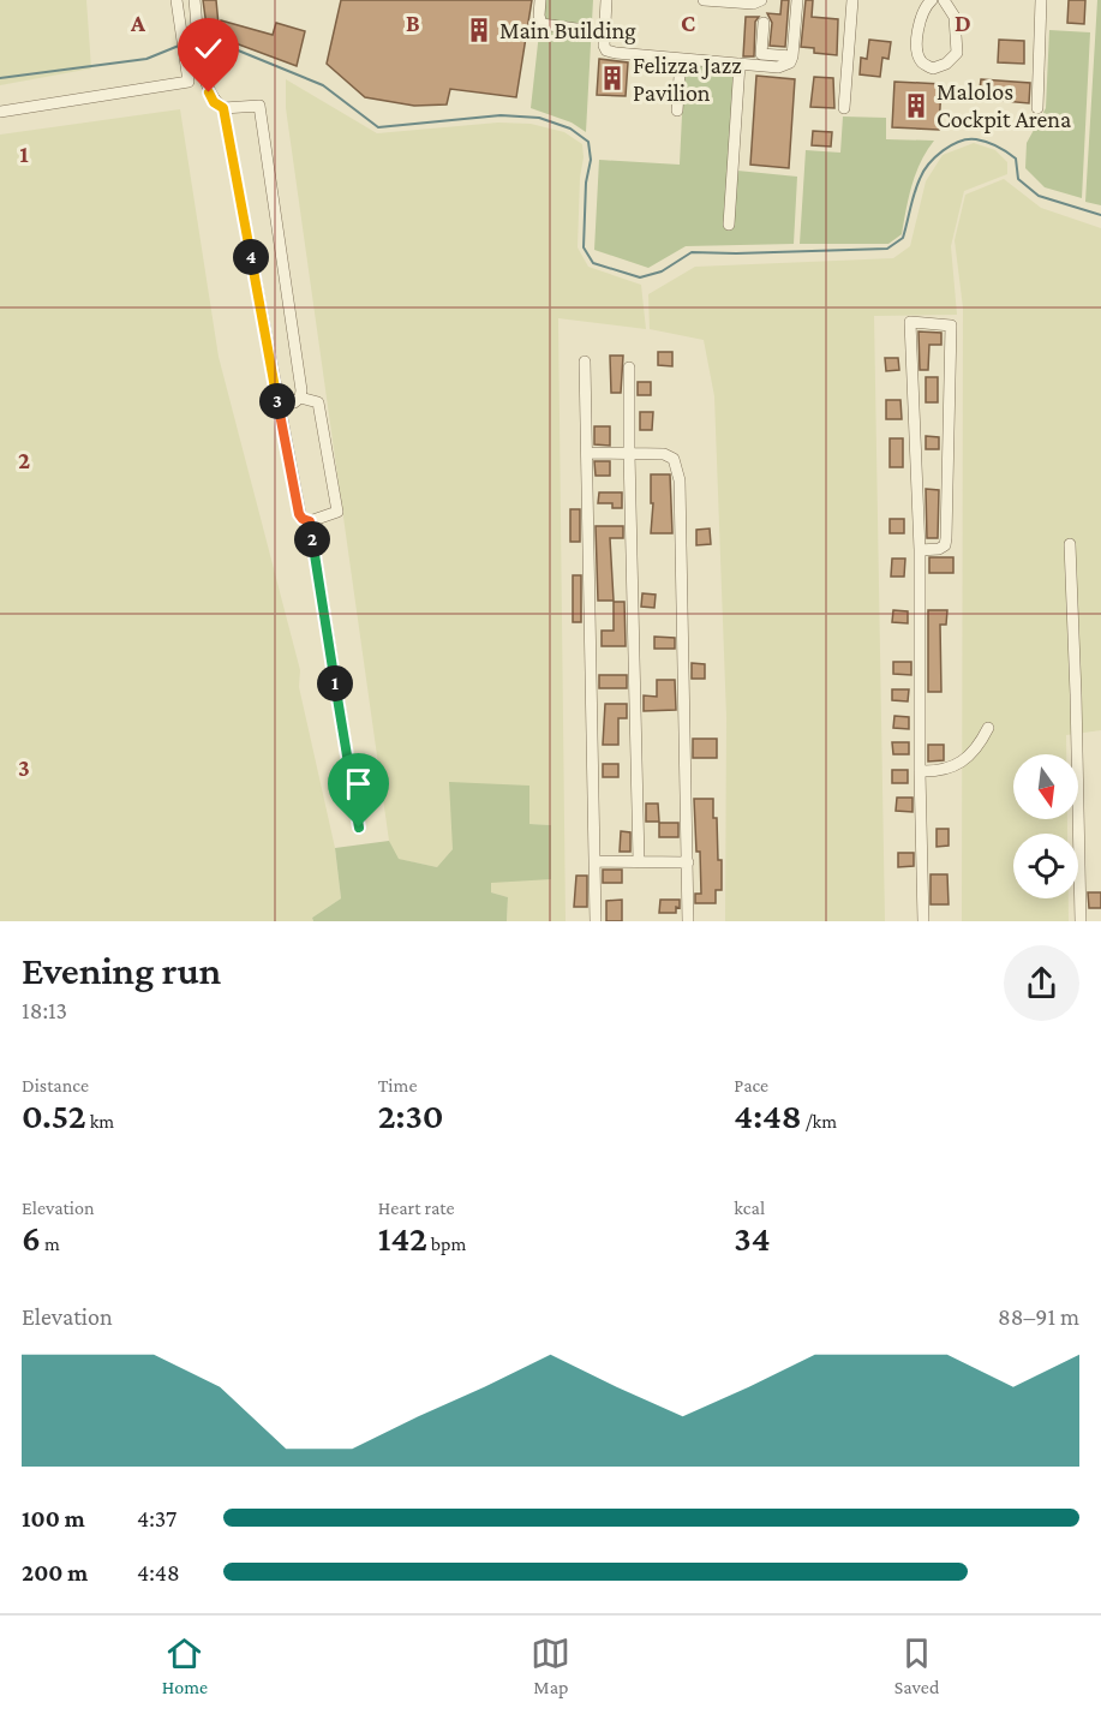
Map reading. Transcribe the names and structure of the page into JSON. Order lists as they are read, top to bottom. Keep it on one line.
{"places":{"building":["Main Building","Felizza Jazz Pavilion","Malolos Cockpit Arena"]},"north":"bottom","page":{"pins":["4","3","2","1"],"heading":["Evening run","18:13"],"stats":[["Distance","0.52 km"],["Time","2:30"],["Pace","4:48 /km"],["Elevation","6 m"],["Heart rate","142 bpm"],["kcal","34"]],"chart":["Elevation","88–91 m"],"list":[{"name":"100 m","note":"4:37"},{"name":"200 m","note":"4:48"}],"tabs":["Home","Map","Saved"]},"grid":{"columns":["A","B","C","D"],"rows":["1","2","3"]}}
